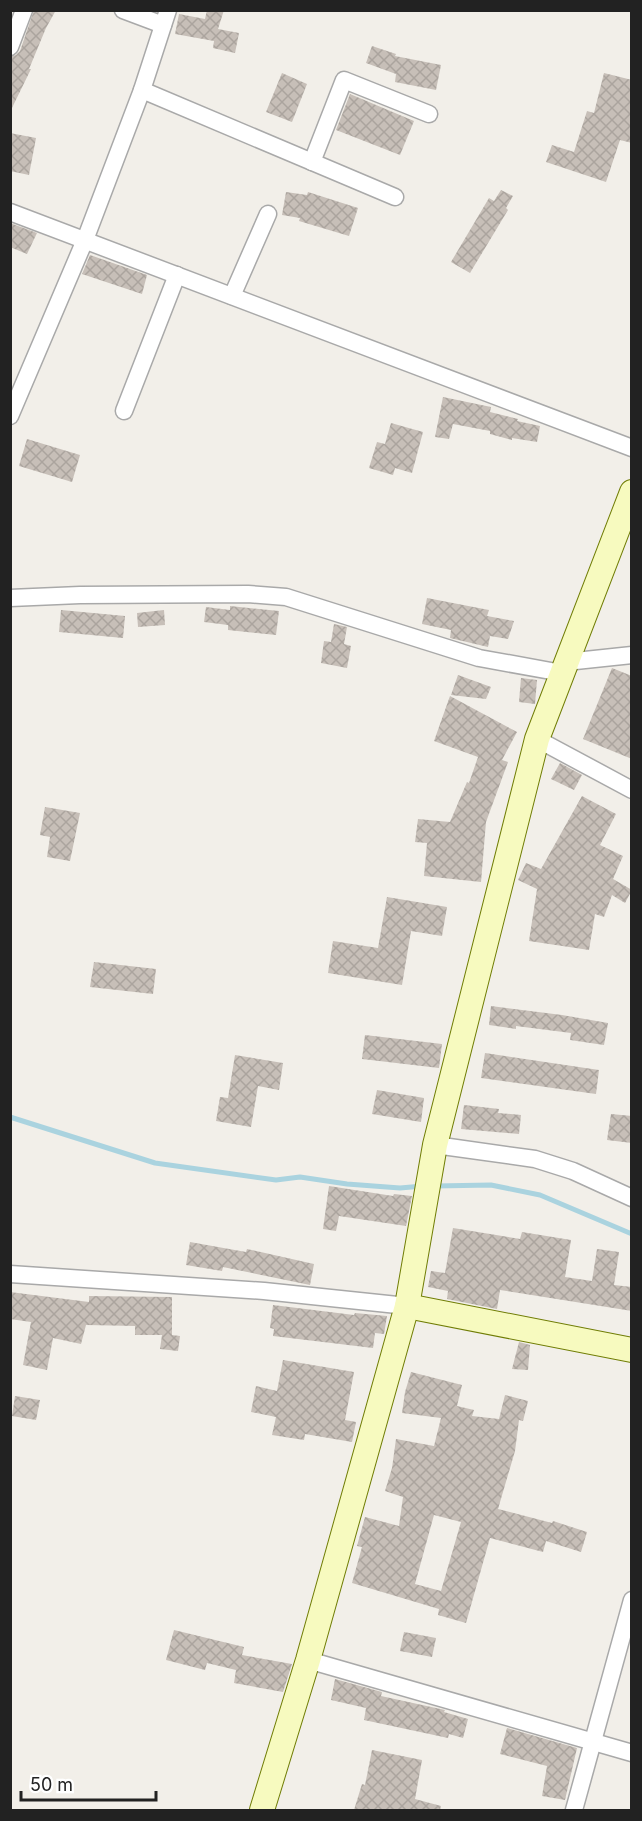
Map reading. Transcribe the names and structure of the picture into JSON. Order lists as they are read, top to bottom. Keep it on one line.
{"scale_bar":"50 m"}
